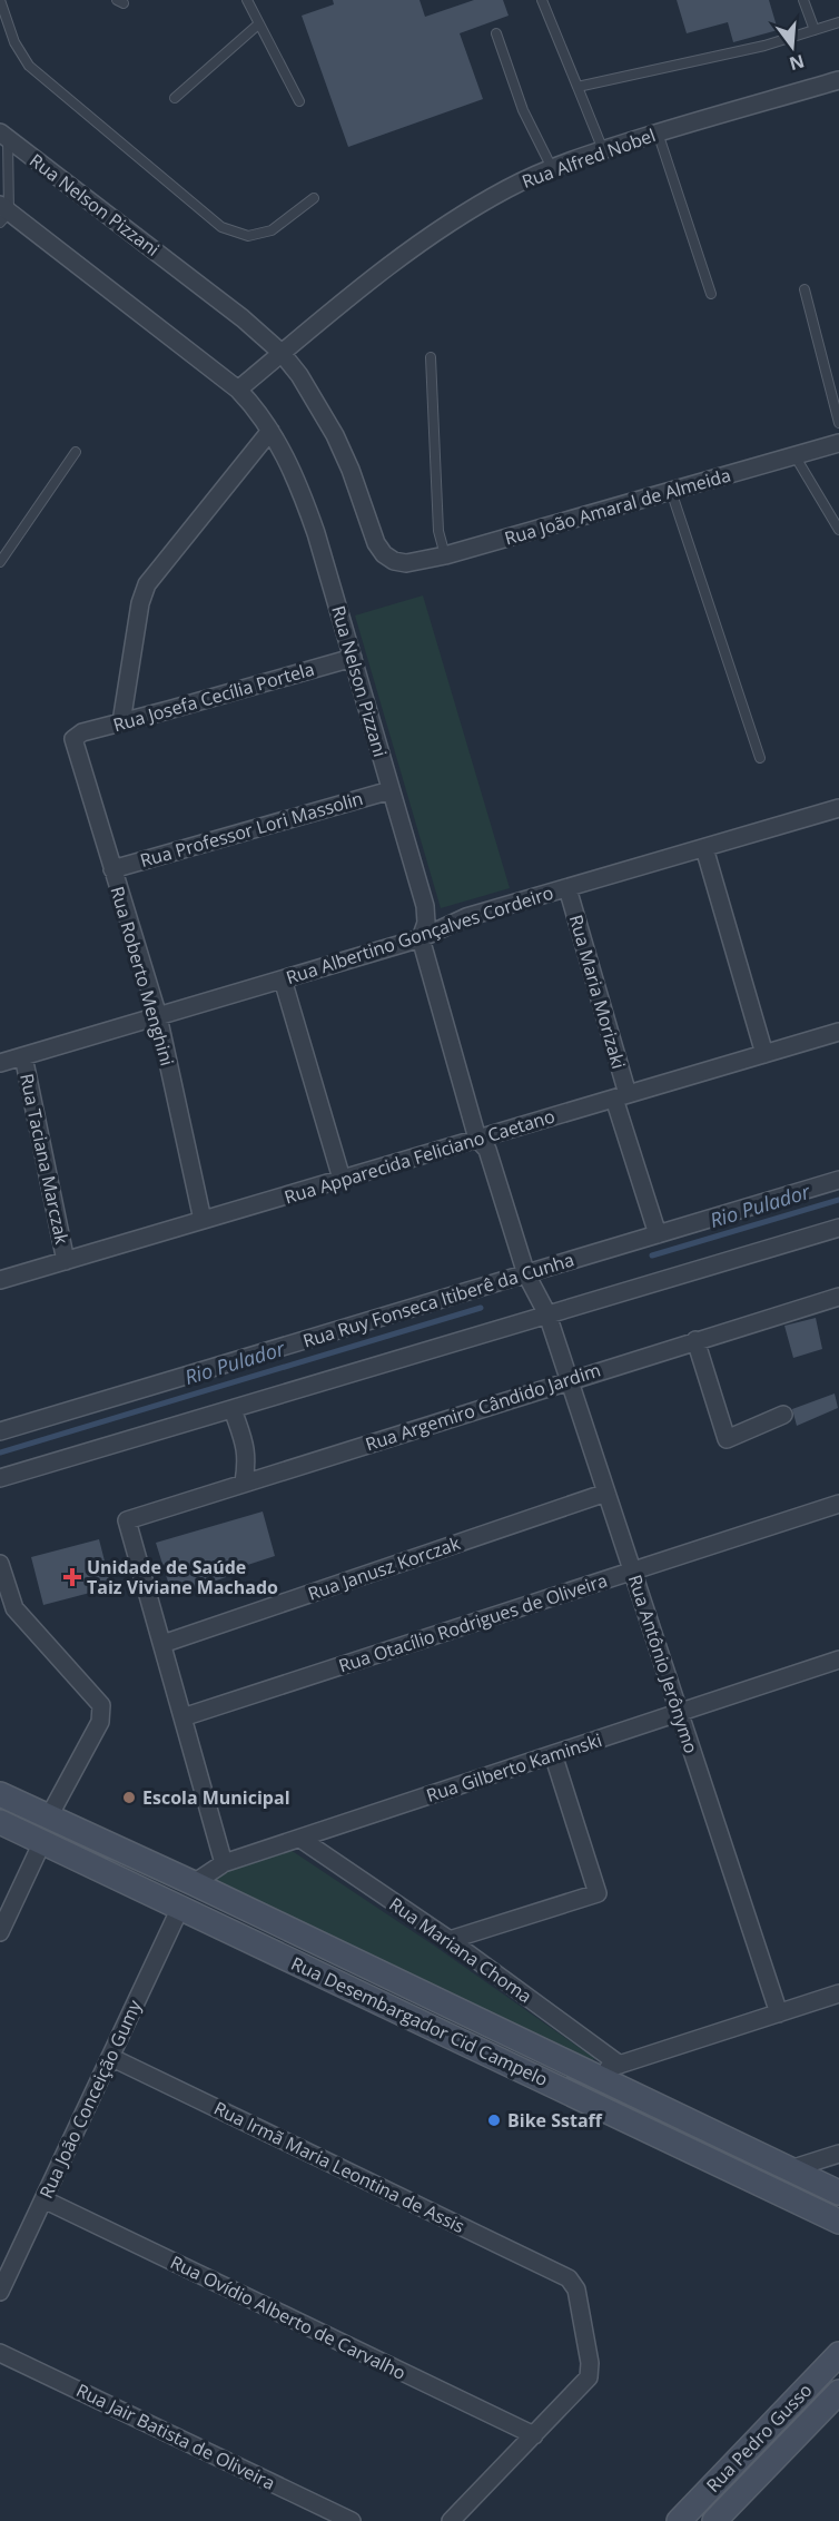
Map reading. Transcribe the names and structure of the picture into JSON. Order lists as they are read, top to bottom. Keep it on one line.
{"streets":{"main road":["Rua Desembargador Cid Campelo","Rua Pedro Gusso"],"street":["Rua Alfred Nobel","Rua Nelson Pizzani","Rua João Amaral de Almeida","Rua Josefa Cecília Portela","Rua Professor Lori Massolin","Rua Albertino Gonçalves Cordeiro","Rua Roberto Menghini","Rua Maria Morizaki","Rua Apparecida Feliciano Caetano","Rua Taciana Marczak","Rua Ruy Fonseca Itiberê da Cunha","Rua Argemiro Cândido Jardim","Rua Janusz Korczak","Rua Otacílio Rodrigues de Oliveira","Rua Antônio Jerônymo","Rua Gilberto Kaminski","Rua Mariana Choma","Rua João Conceição Gumy","Rua Irmã Maria Leontina de Assis","Rua Ovídio Alberto de Carvalho","Rua Jair Batista de Oliveira"]},"crossings":[["Rua Alfred Nobel","Rua Nelson Pizzani"],["Rua Nelson Pizzani","Rua João Amaral de Almeida"],["Rua Nelson Pizzani","Rua Josefa Cecília Portela"],["Rua Nelson Pizzani","Rua Professor Lori Massolin"],["Rua Nelson Pizzani","Rua Albertino Gonçalves Cordeiro"],["Rua Nelson Pizzani","Rua Apparecida Feliciano Caetano"],["Rua Nelson Pizzani","Rua Ruy Fonseca Itiberê da Cunha"],["Rua Nelson Pizzani","Rua Antônio Jerônymo"],["Rua Josefa Cecília Portela","Rua Roberto Menghini"],["Rua Professor Lori Massolin","Rua Roberto Menghini"],["Rua Albertino Gonçalves Cordeiro","Rua Roberto Menghini"],["Rua Albertino Gonçalves Cordeiro","Rua Maria Morizaki"],["Rua Albertino Gonçalves Cordeiro","Rua Taciana Marczak"],["Rua Roberto Menghini","Rua Apparecida Feliciano Caetano"],["Rua Maria Morizaki","Rua Apparecida Feliciano Caetano"],["Rua Maria Morizaki","Rua Ruy Fonseca Itiberê da Cunha"],["Rua Apparecida Feliciano Caetano","Rua Taciana Marczak"],["Rua Argemiro Cândido Jardim","Rua Janusz Korczak"],["Rua Argemiro Cândido Jardim","Rua Antônio Jerônymo"],["Rua Janusz Korczak","Rua Antônio Jerônymo"],["Rua Otacílio Rodrigues de Oliveira","Rua Antônio Jerônymo"],["Rua Antônio Jerônymo","Rua Gilberto Kaminski"],["Rua Gilberto Kaminski","Rua Mariana Choma"],["Rua Gilberto Kaminski","Rua Desembargador Cid Campelo"],["Rua Desembargador Cid Campelo","Rua João Conceição Gumy"],["Rua João Conceição Gumy","Rua Irmã Maria Leontina de Assis"],["Rua João Conceição Gumy","Rua Ovídio Alberto de Carvalho"],["Rua Irmã Maria Leontina de Assis","Rua Ovídio Alberto de Carvalho"]],"water":["Rio Pulador"],"places":{"health":["Unidade de Saúde Taiz Viviane Machado"],"other":["Escola Municipal","Bike Sstaff"]},"north":"bottom"}
